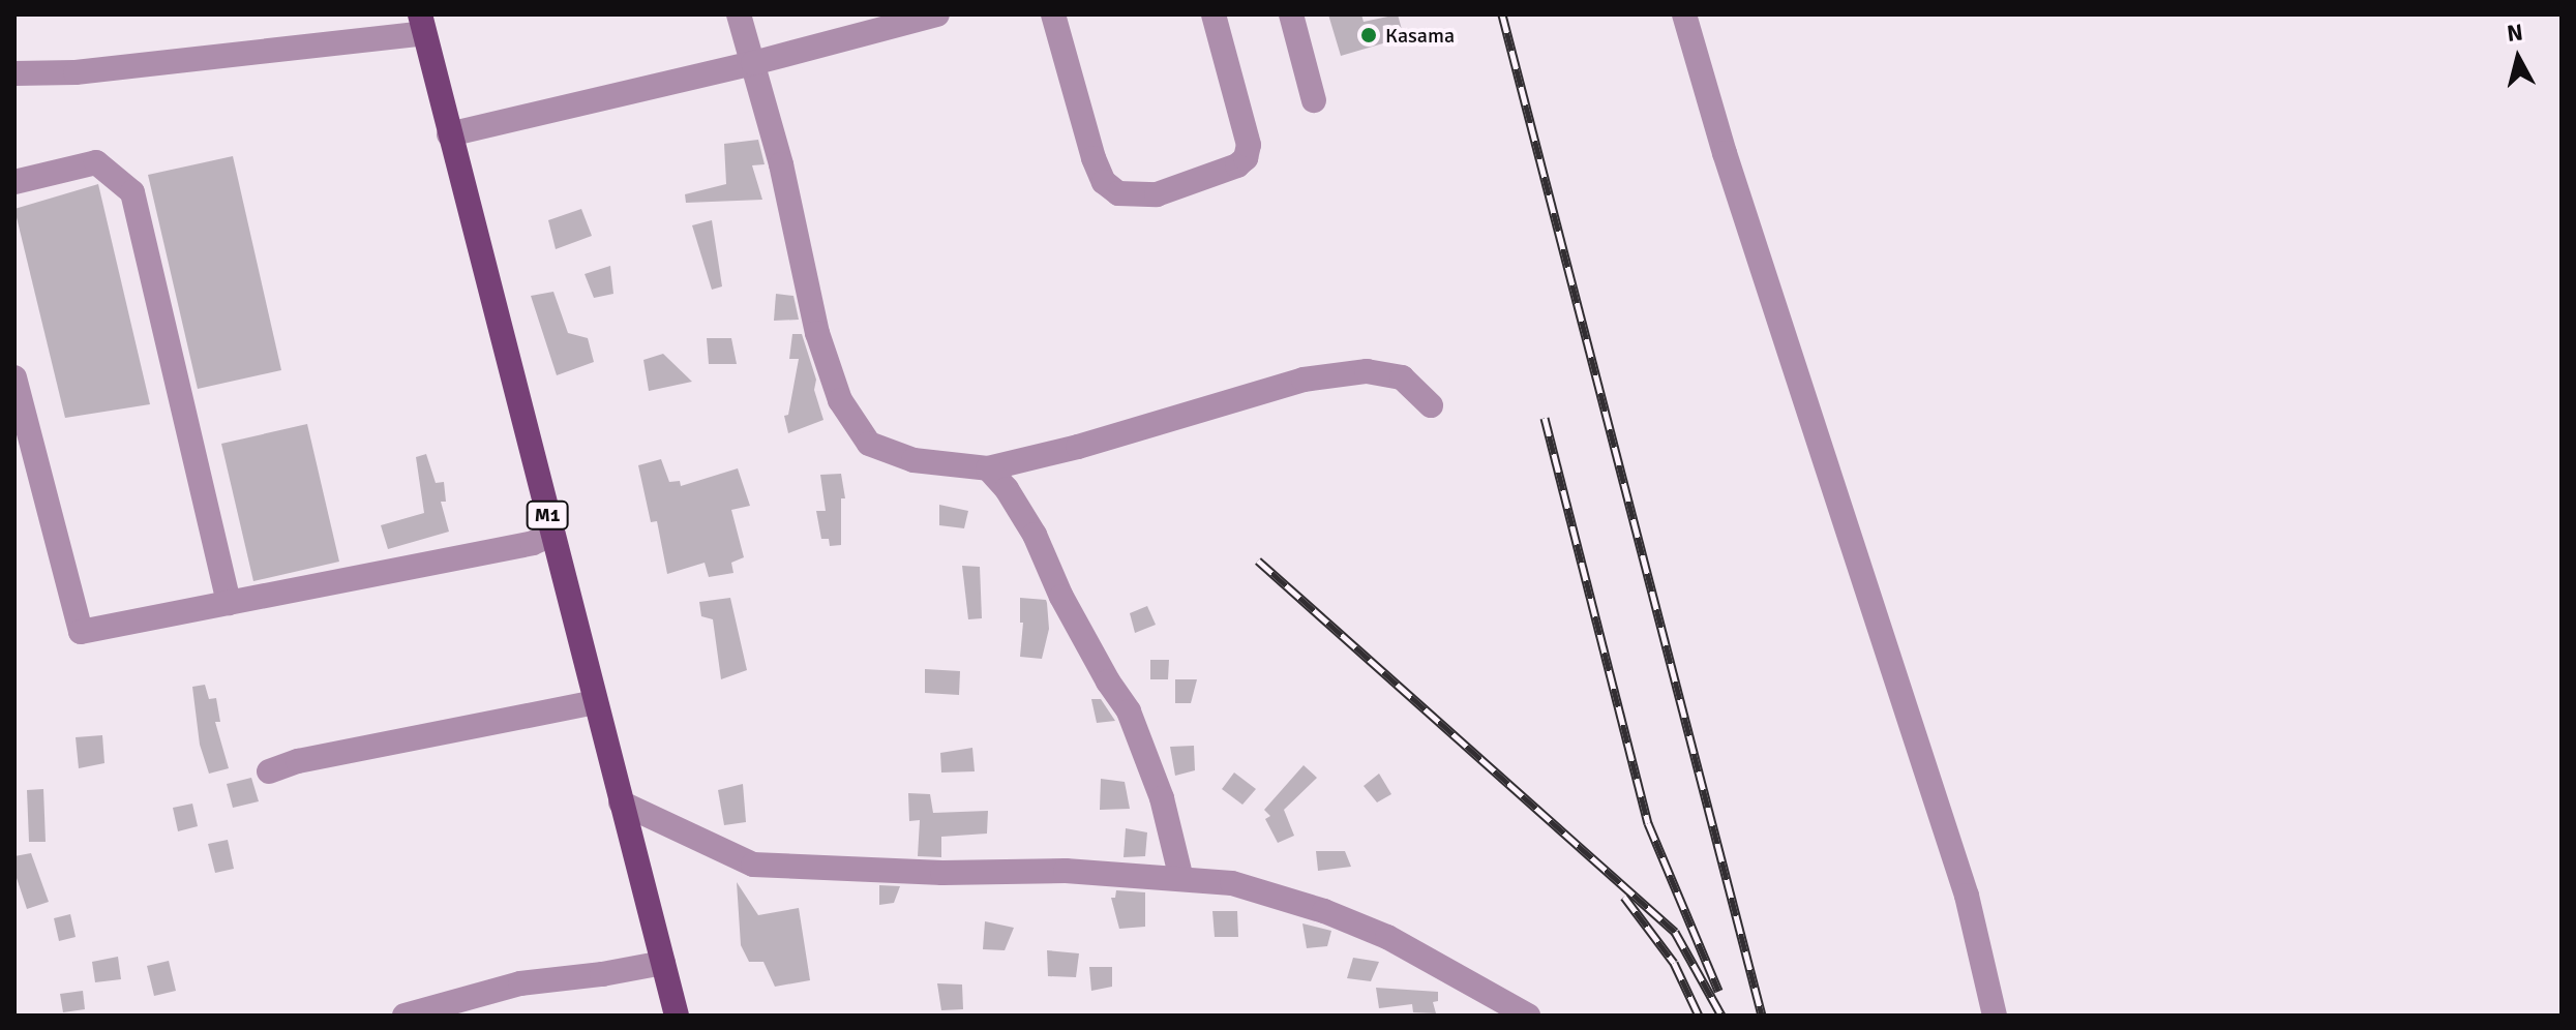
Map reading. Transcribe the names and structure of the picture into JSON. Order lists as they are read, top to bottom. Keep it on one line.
{"streets":{"main road":["M1"]},"places":["Kasama"],"north":"top"}
